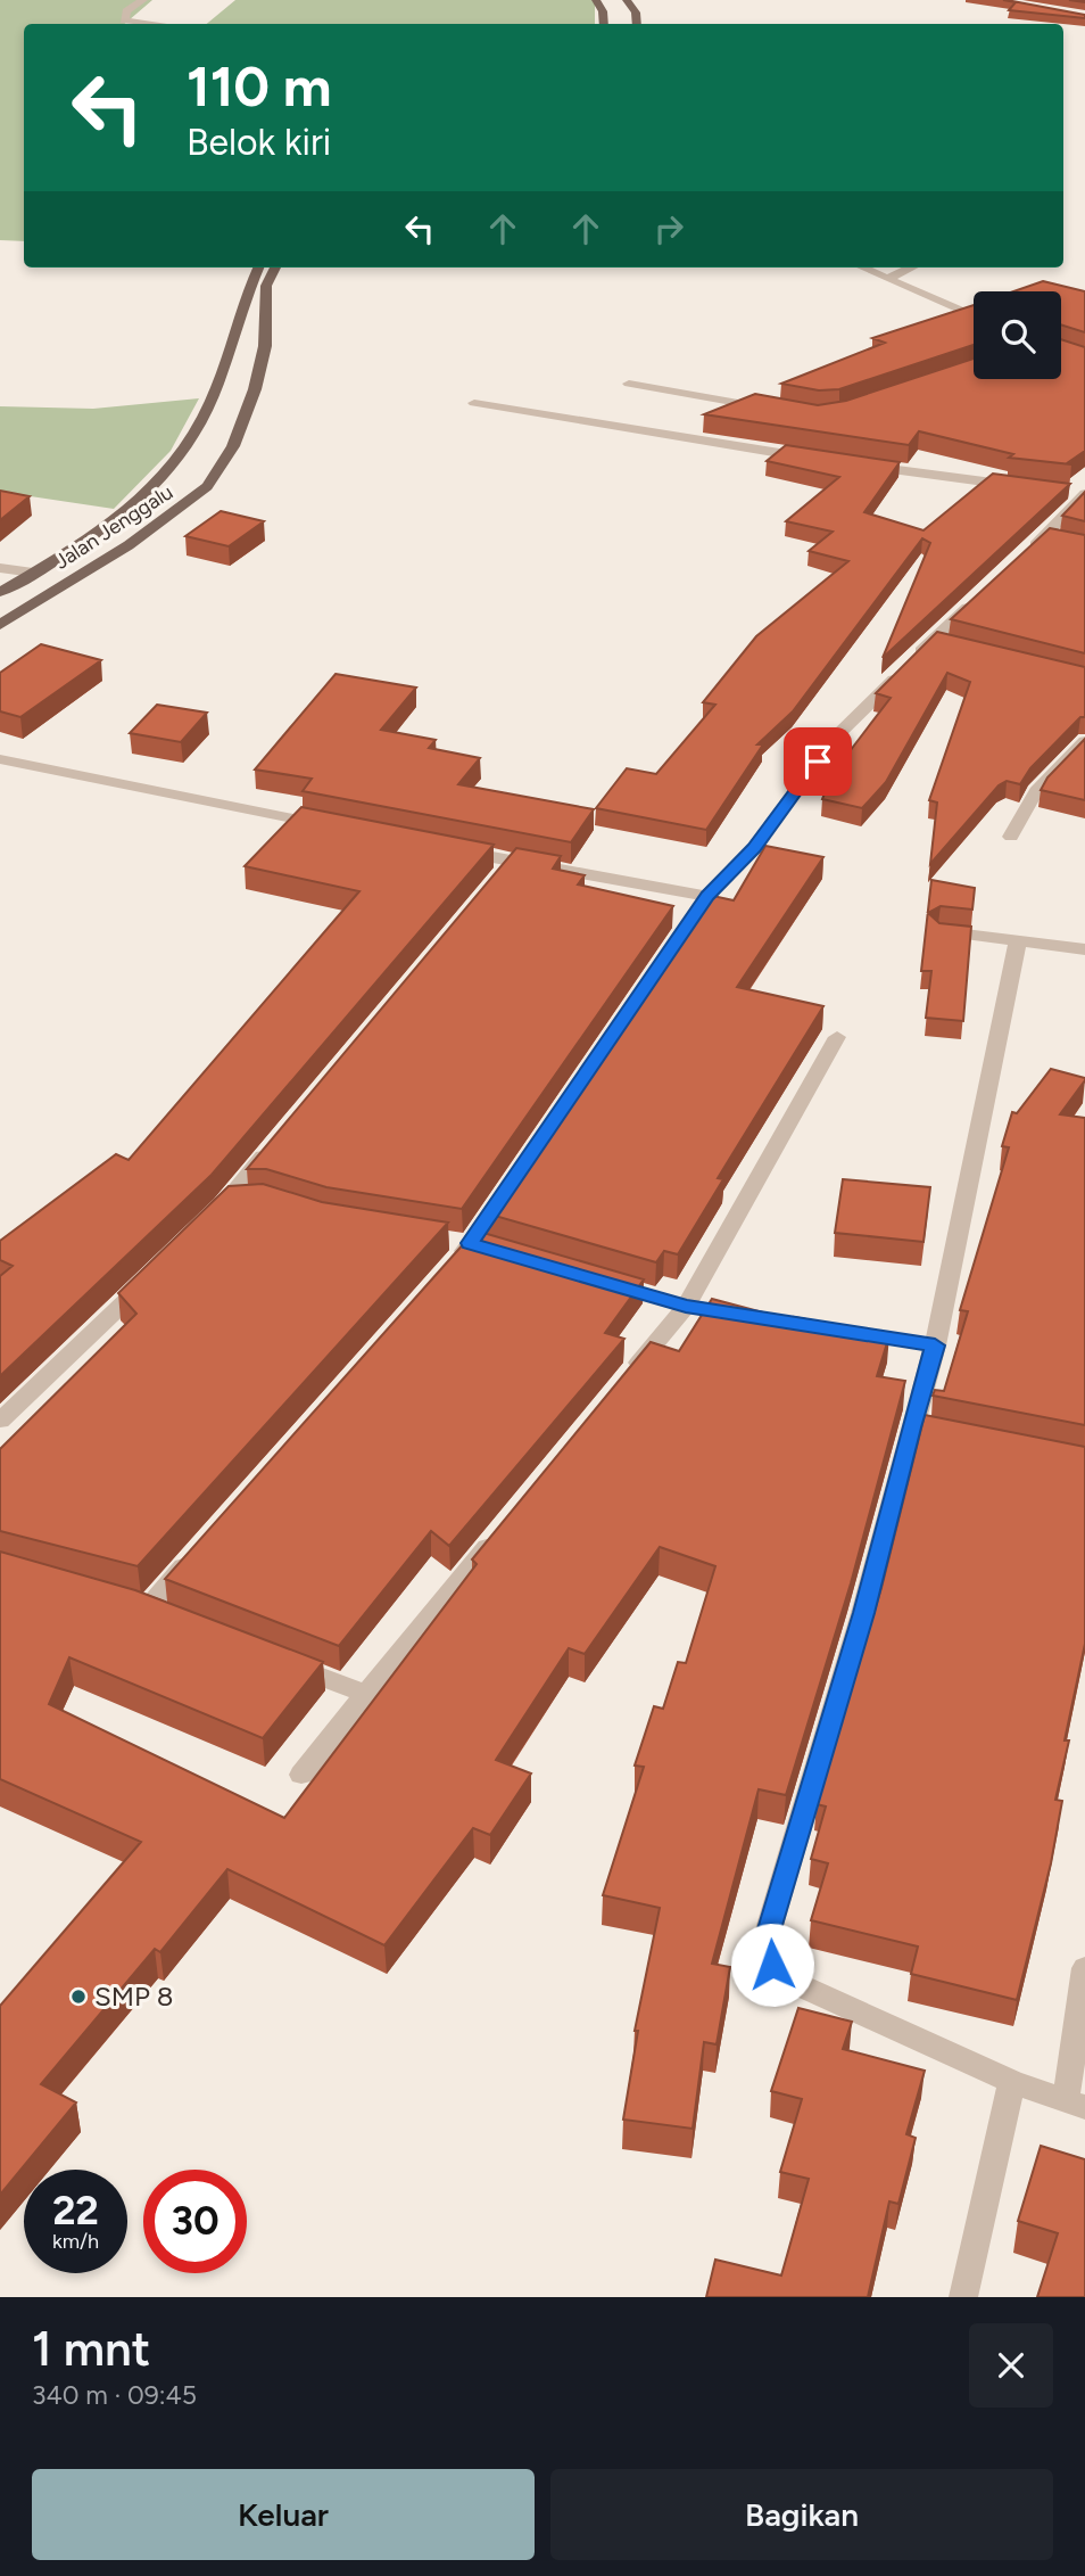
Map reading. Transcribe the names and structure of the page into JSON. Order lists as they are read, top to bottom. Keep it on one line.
{"streets":{"main road":["Jalan Jenggalu"]},"places":["SMP 8"],"page":{"turn":["110 m","Belok kiri"],"speed":"22 km/h","limit":"30","heading":["1 mnt","340 m · 09:45"],"buttons":["Keluar","Bagikan"]}}
